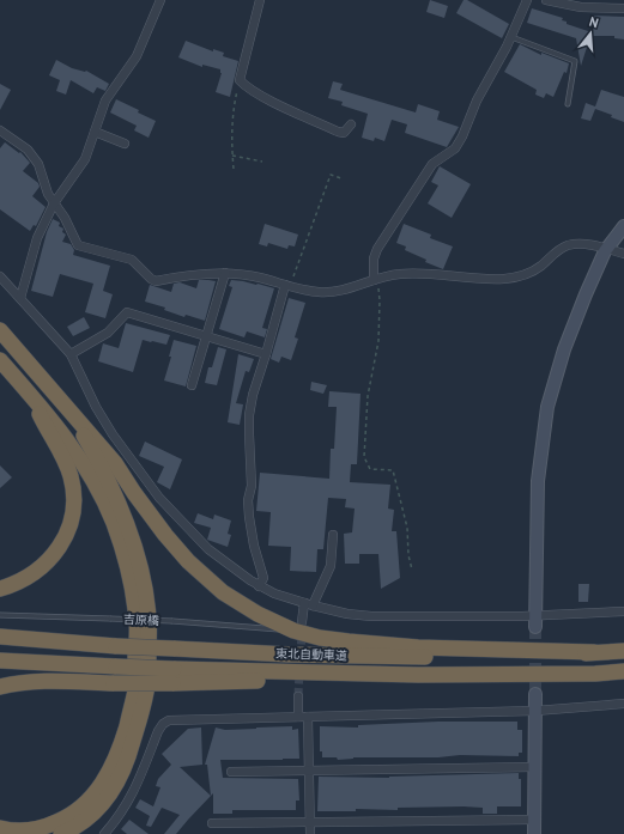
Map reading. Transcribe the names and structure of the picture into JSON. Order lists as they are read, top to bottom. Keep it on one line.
{"streets":{"highway":["東北自動車道"],"lane":["吉原橋"]},"north":"top"}
